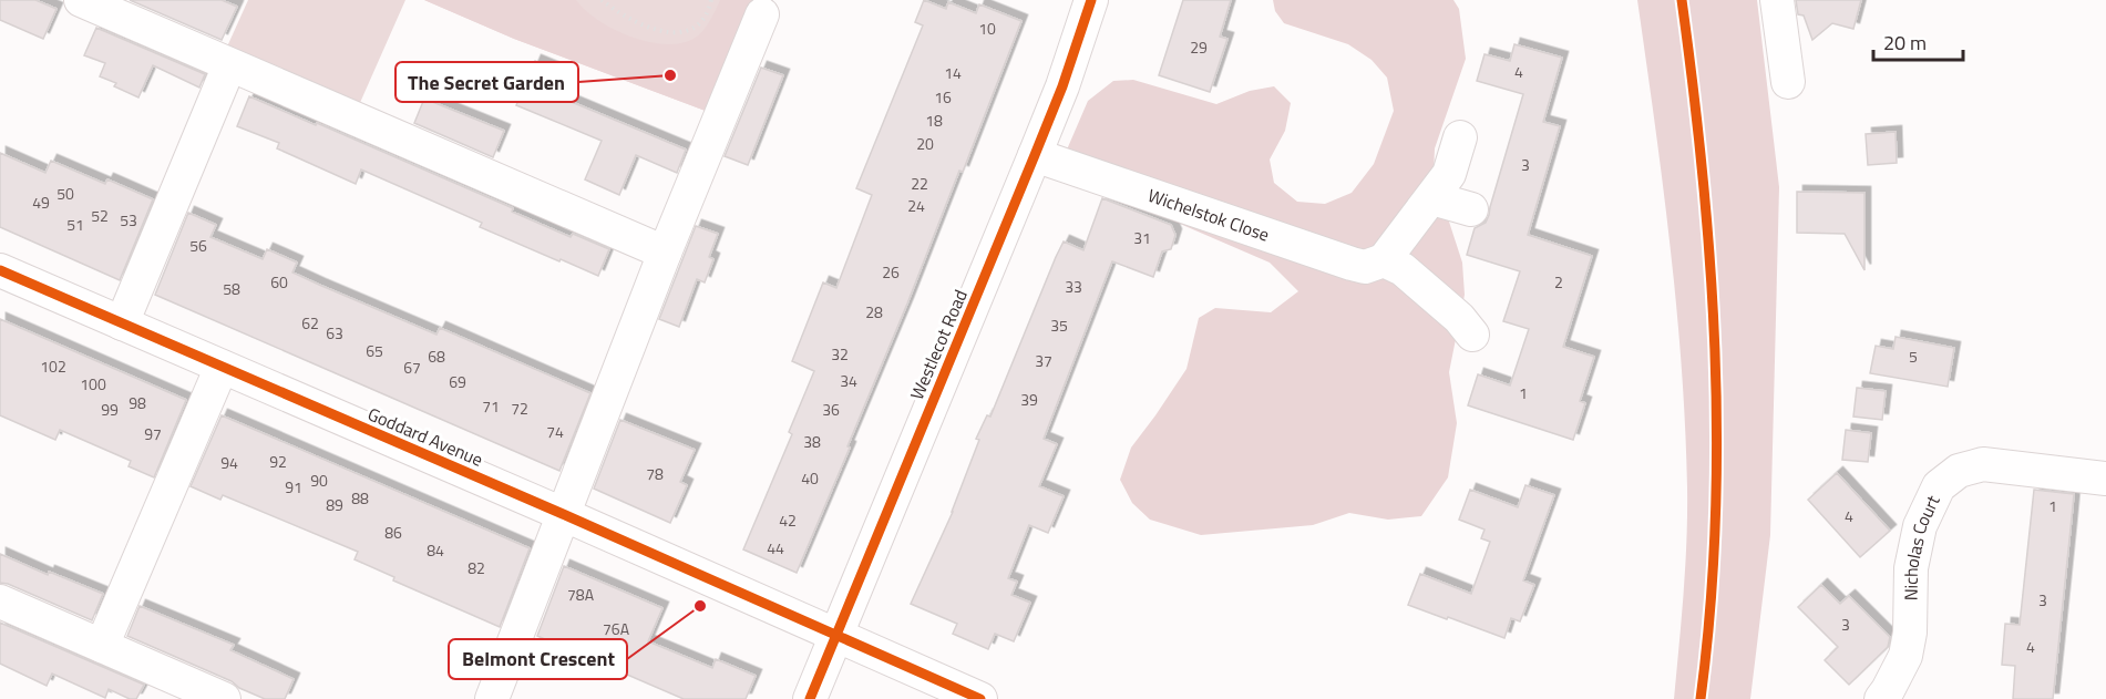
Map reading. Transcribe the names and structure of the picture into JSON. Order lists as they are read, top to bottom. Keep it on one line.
{"streets":{"street":["Wichelstok Close","Westlecot Road","Goddard Avenue","Nicholas Court"]},"crossings":[["Wichelstok Close","Westlecot Road"],["Westlecot Road","Goddard Avenue"]],"places":["The Secret Garden","Belmont Crescent"],"house_numbers":["10","29","4","14","16","18","20","3","22","50","49","24","52","53","51","31","56","26","60","2","33","58","28","62","35","63","65","32","68","5","37","102","67","34","69","100","1","39","98","71","72","99","36","74","97","38","92","94","78","40","90","91","88","89","1","4","42","86","44","84","82","78A","3","3","76A","4"],"scale_bar":"20 m"}
